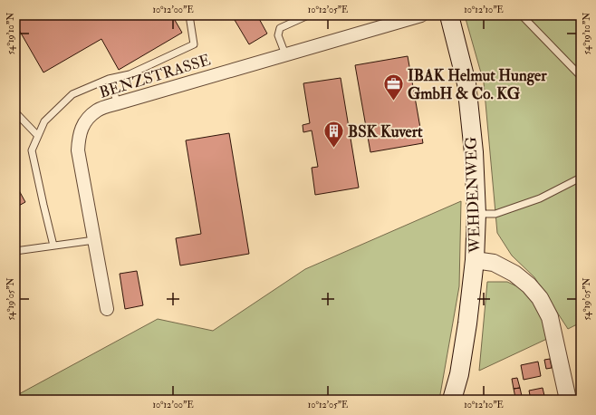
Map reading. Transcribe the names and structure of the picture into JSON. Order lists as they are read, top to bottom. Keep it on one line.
{"streets":{"main road":["WEHDENWEG"],"street":["BENZSTRASSE"]},"places":{"office":["IBAK Helmut Hunger GmbH & Co. KG"],"building":["BSK Kuvert"]},"coordinates":["10°12'00\"E","10°12'05\"E","10°12'10\"E","54°19'10\"N","54°19'05\"N"]}
